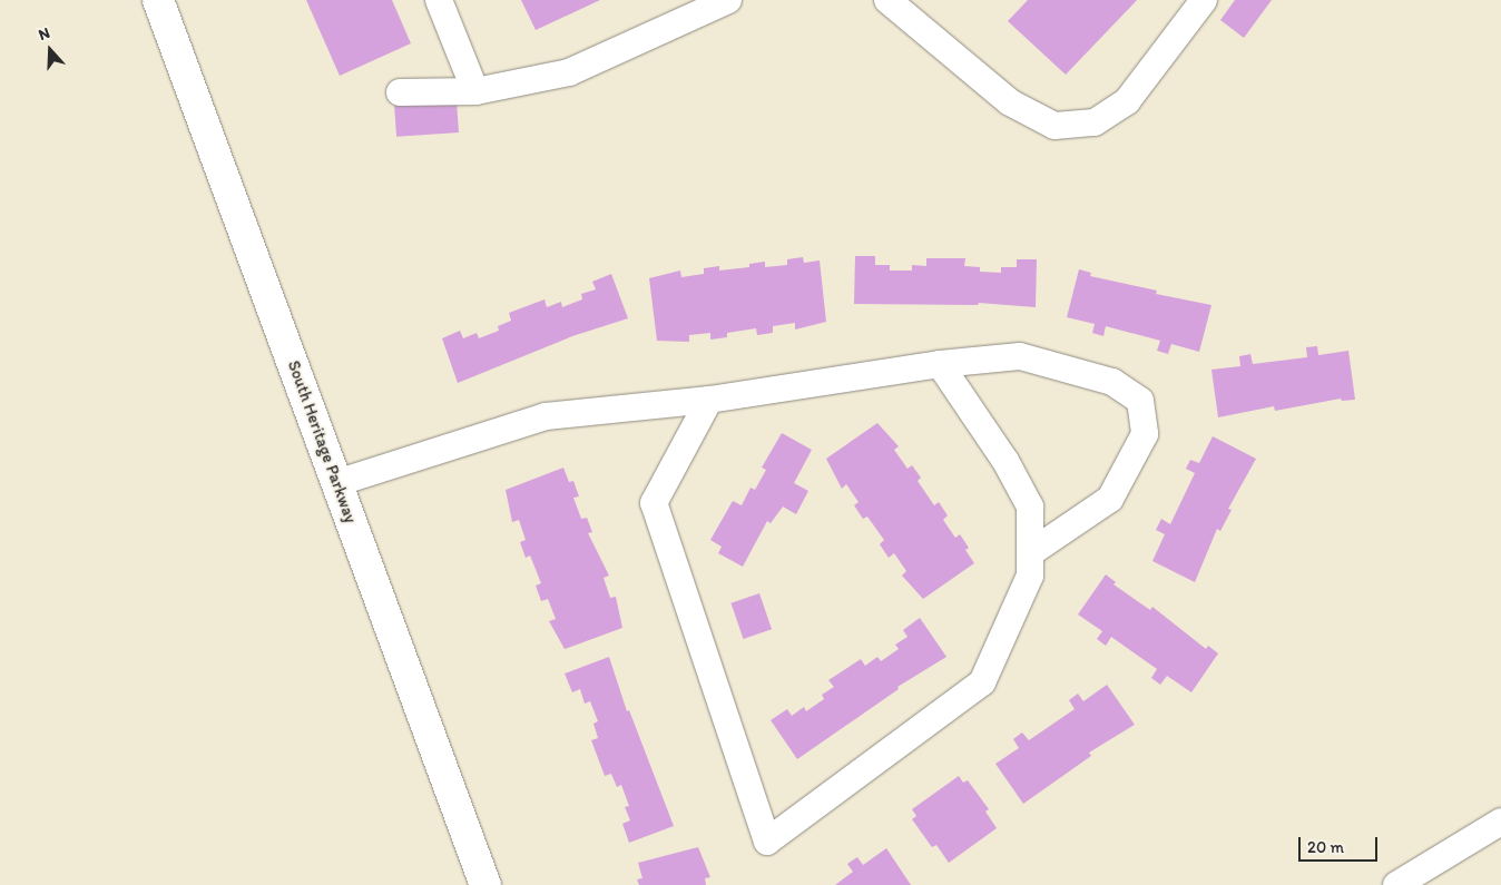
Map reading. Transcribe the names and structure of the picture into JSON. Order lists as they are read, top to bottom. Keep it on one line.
{"streets":{"main road":["South Heritage Parkway"]},"scale_bar":"20 m","north":"top"}
